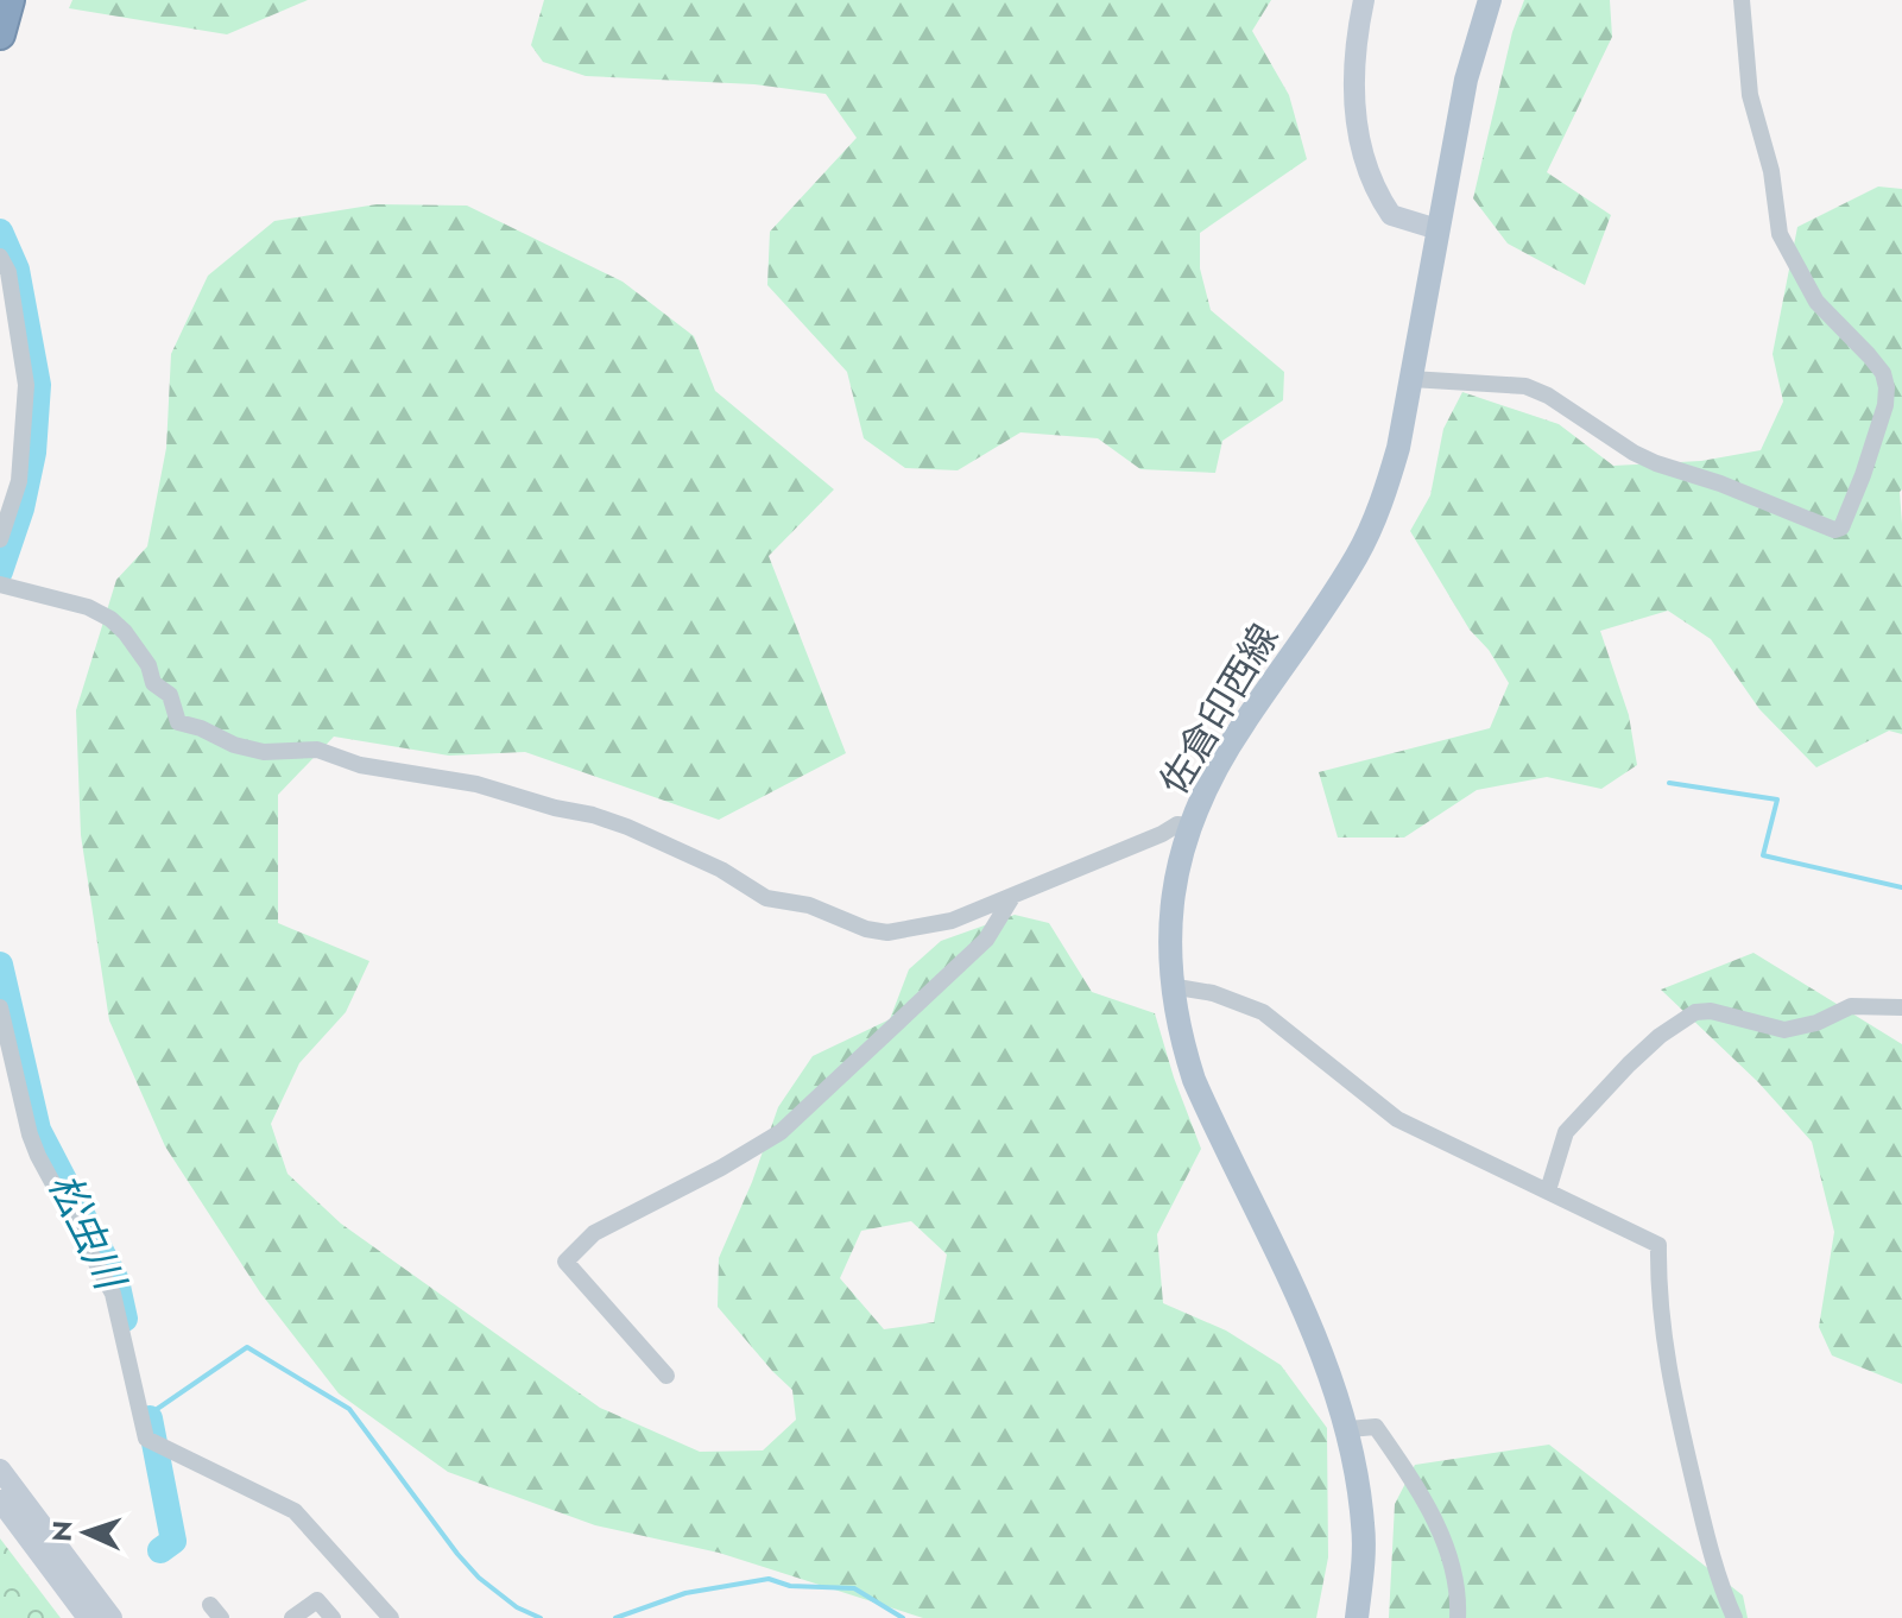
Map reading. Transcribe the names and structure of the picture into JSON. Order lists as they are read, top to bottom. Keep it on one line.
{"streets":{"main road":["佐倉印西線"]},"water":["松虫川"],"north":"left"}
